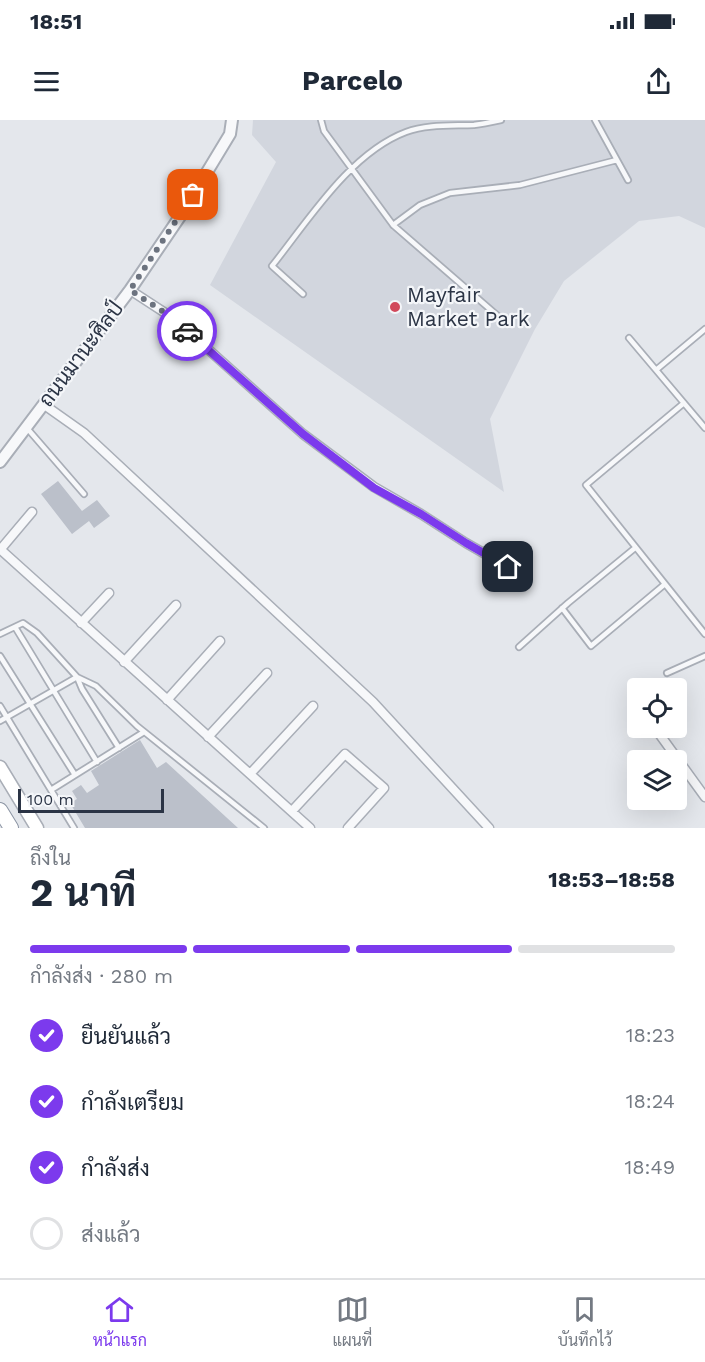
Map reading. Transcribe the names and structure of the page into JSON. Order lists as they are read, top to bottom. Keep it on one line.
{"streets":{"street":["ถนนมานะศิลป์"]},"places":["Mayfair Market Park"],"scale_bar":"100 m","page":{"status":"18:51","header":"Parcelo","scale":"100 m","heading":["2 นาที","ถึงใน","18:53–18:58"],"bar":"กำลังส่ง · 280 m","list":[["ยืนยันแล้ว","18:23"],["กำลังเตรียม","18:24"],["กำลังส่ง","18:49"],"ส่งแล้ว"],"tabs":["หน้าแรก","แผนที่","บันทึกไว้"]}}
